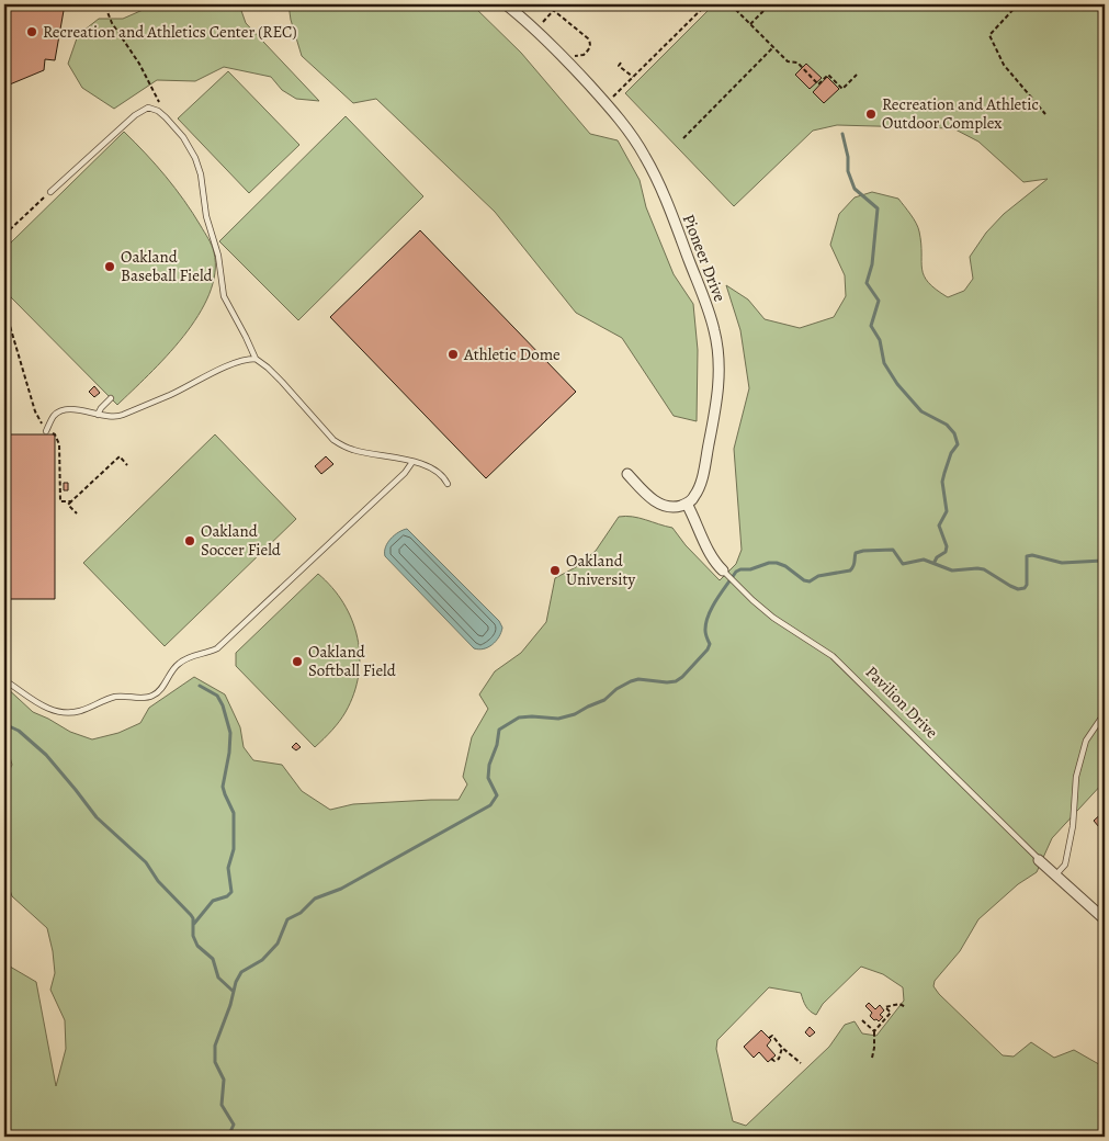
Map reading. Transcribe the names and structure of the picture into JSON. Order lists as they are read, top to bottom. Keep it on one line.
{"streets":{"street":["Pioneer Drive","Pavilion Drive"]},"crossings":[["Pioneer Drive","Pavilion Drive"]],"places":["Recreation and Athletics Center (REC)","Recreation and Athletic Outdoor Complex","Oakland Baseball Field","Athletic Dome","Oakland Soccer Field","Oakland University","Oakland Softball Field"]}
